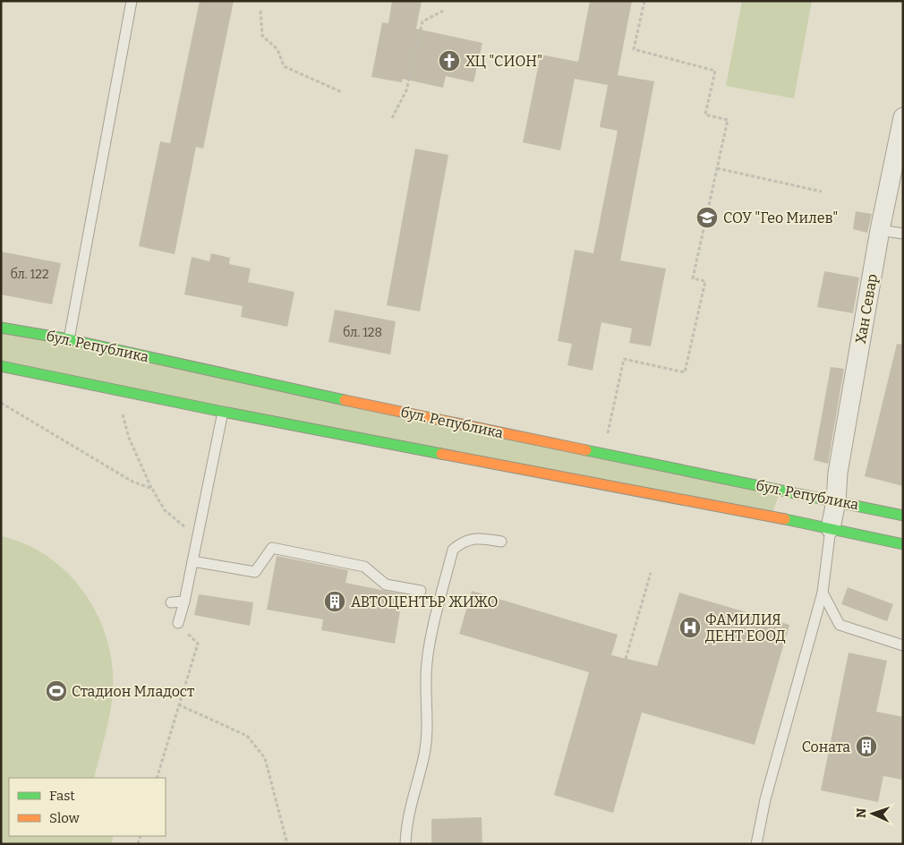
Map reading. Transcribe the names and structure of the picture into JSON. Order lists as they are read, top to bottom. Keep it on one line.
{"streets":{"street":["Хан Севар","бул. Република"]},"crossings":[["Хан Севар","бул. Република"]],"places":{"church":["ХЦ \"СИОН\""],"school or university":["СОУ \"Гео Милев\""],"building":["АВТОЦЕНТЪР ЖИЖО","Соната"],"hospital":["ФАМИЛИЯ ДЕНТ ЕООД"],"sports":["Стадион Младост"]},"house_numbers":["бл. 122","бл. 128"],"legend":["Fast","Slow"],"north":"left"}
